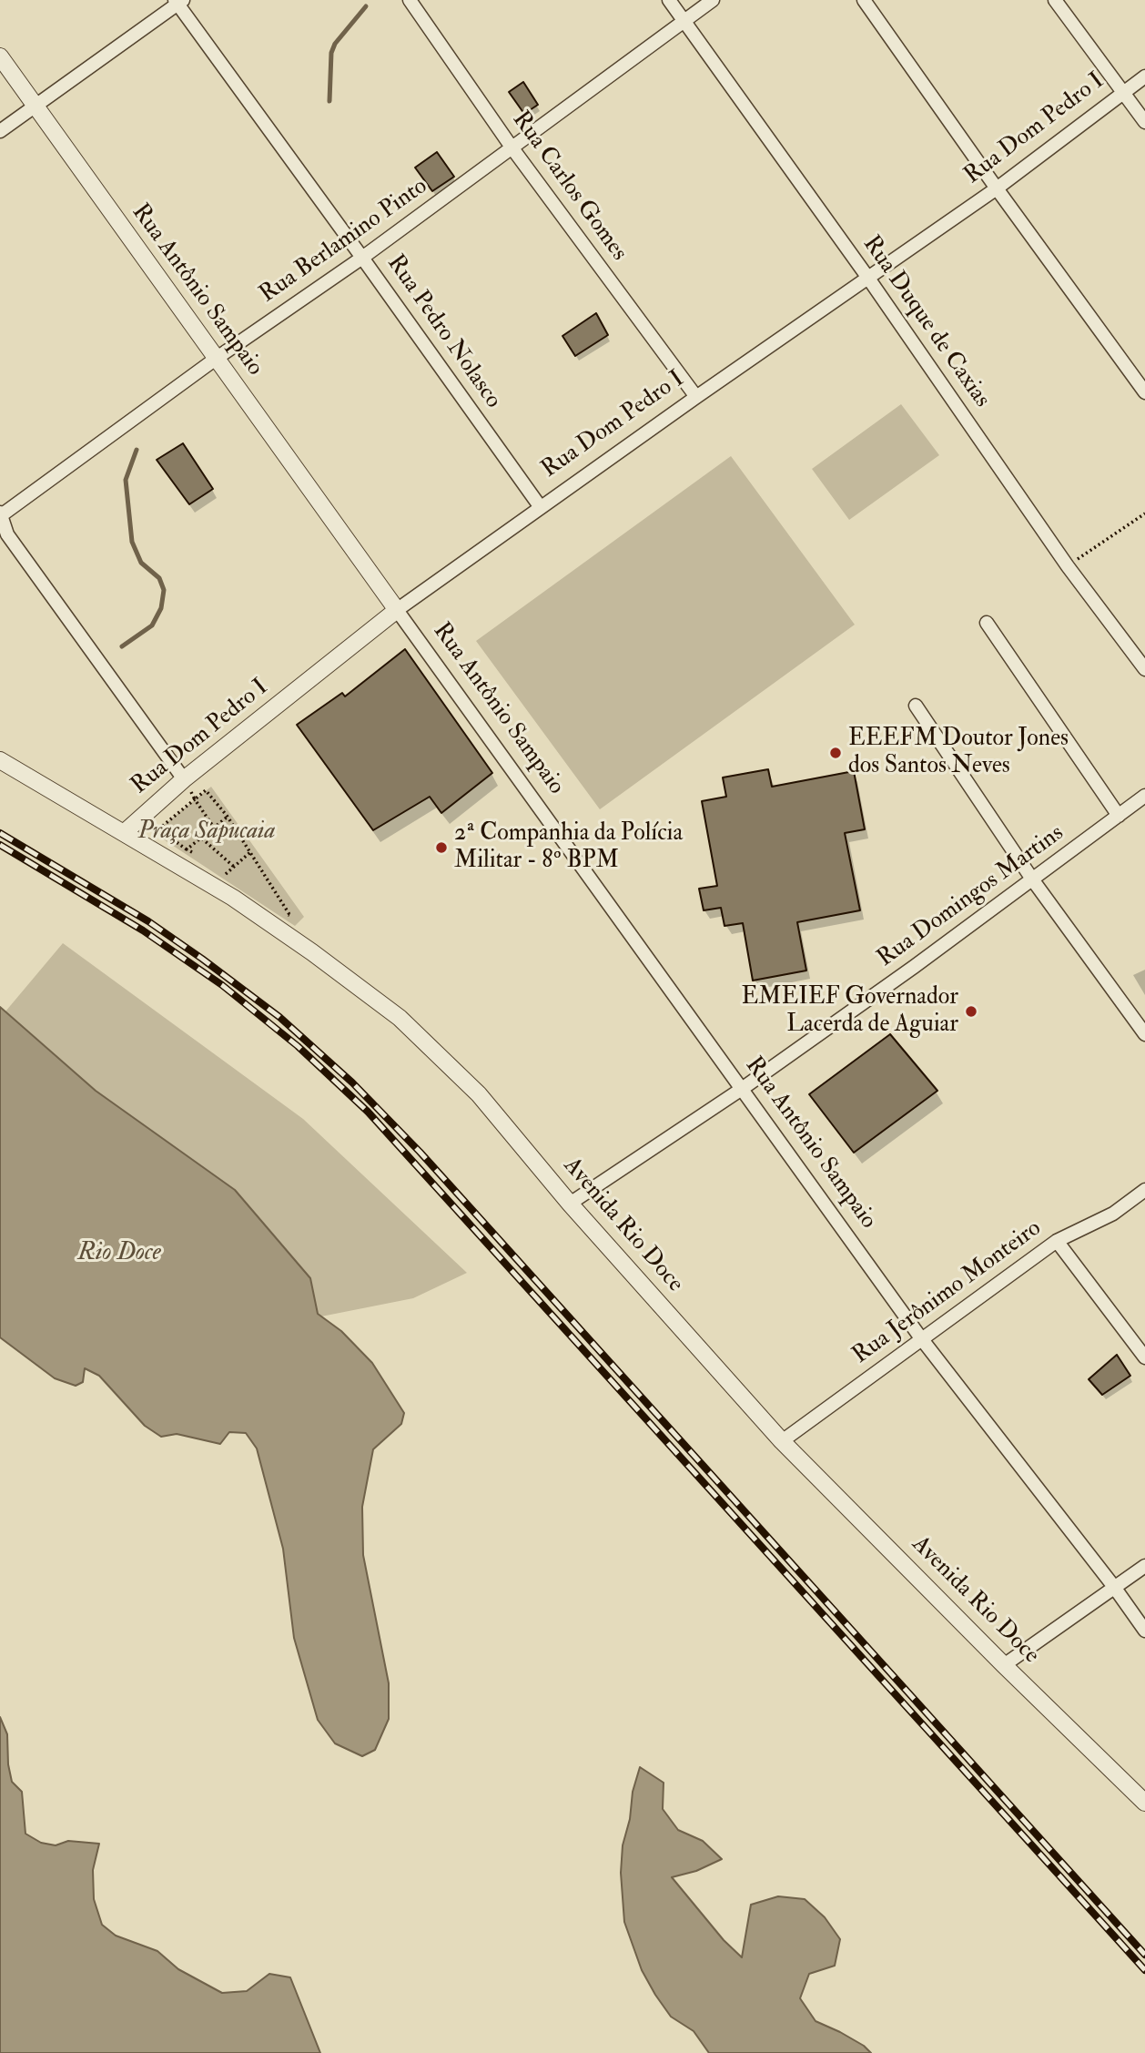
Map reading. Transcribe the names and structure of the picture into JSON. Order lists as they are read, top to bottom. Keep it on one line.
{"streets":{"street":["Rua Dom Pedro I","Rua Carlos Gomes","Rua Berlamino Pinto","Rua Antônio Sampaio","Rua Duque de Caxias","Rua Pedro Nolasco","Rua Domingos Martins","Avenida Rio Doce","Rua Jerônimo Monteiro"]},"crossings":[["Rua Dom Pedro I","Rua Carlos Gomes"],["Rua Dom Pedro I","Rua Antônio Sampaio"],["Rua Dom Pedro I","Rua Duque de Caxias"],["Rua Dom Pedro I","Rua Pedro Nolasco"],["Rua Dom Pedro I","Avenida Rio Doce"],["Rua Carlos Gomes","Rua Berlamino Pinto"],["Rua Berlamino Pinto","Rua Antônio Sampaio"],["Rua Berlamino Pinto","Rua Duque de Caxias"],["Rua Berlamino Pinto","Rua Pedro Nolasco"],["Rua Antônio Sampaio","Rua Domingos Martins"],["Rua Antônio Sampaio","Rua Jerônimo Monteiro"],["Rua Domingos Martins","Avenida Rio Doce"],["Avenida Rio Doce","Rua Jerônimo Monteiro"]],"water":["Rio Doce"],"parks":["Praça Sapucaia"],"places":["EEEFM Doutor Jones dos Santos Neves","2ª Companhia da Polícia Militar - 8º BPM","EMEIEF Governador Lacerda de Aguiar"]}
